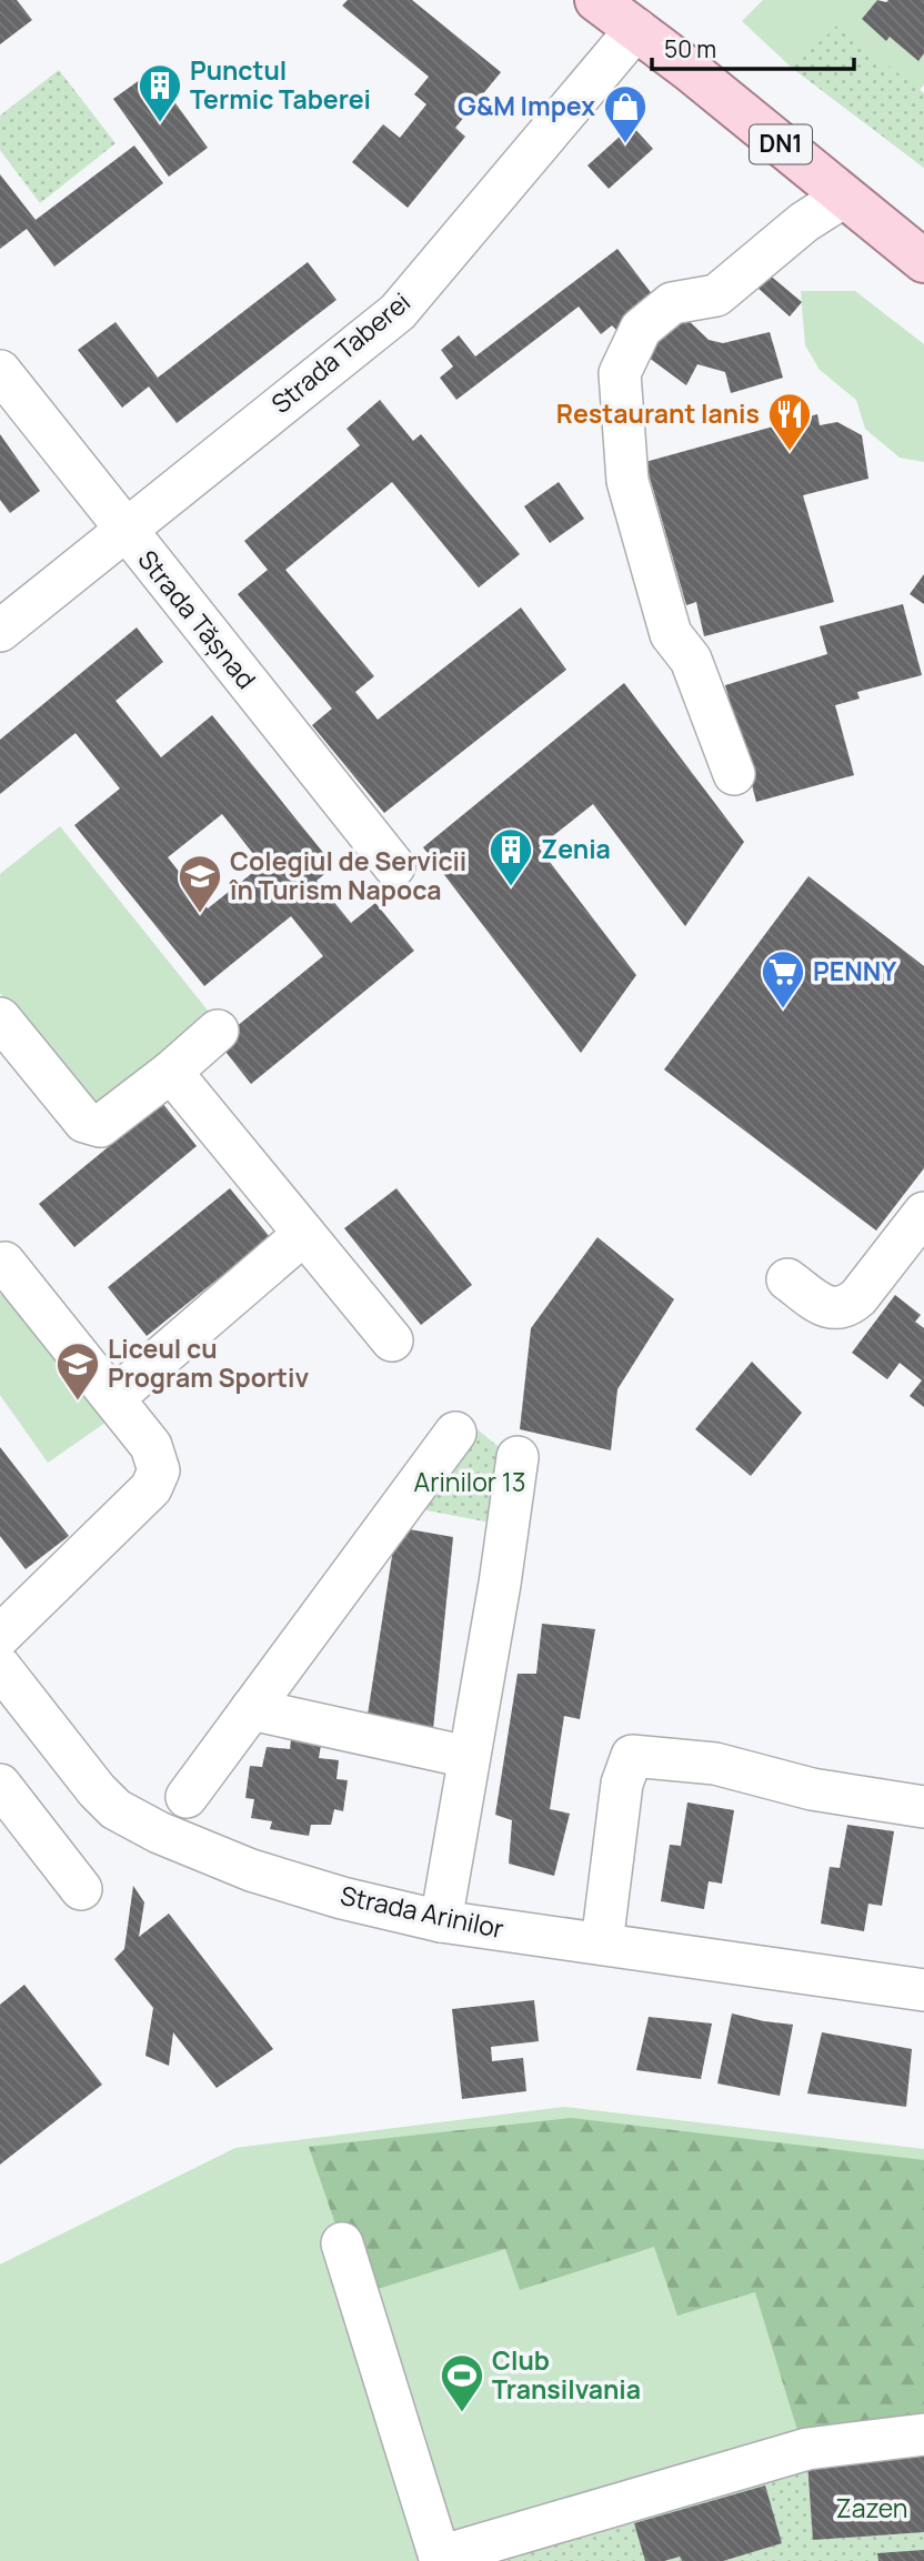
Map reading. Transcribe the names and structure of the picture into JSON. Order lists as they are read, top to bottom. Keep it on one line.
{"streets":{"main road":["DN1"],"street":["Strada Taberei","Strada Tășnad","Strada Arinilor"]},"crossings":[["DN1","Strada Taberei"],["Strada Taberei","Strada Tășnad"]],"parks":["Arinilor 13","Zazen"],"places":{"building":["Punctul Termic Taberei","Zenia"],"shop":["G&M Impex"],"restaurant":["Restaurant Ianis"],"school or university":["Colegiul de Servicii în Turism Napoca","Liceul cu Program Sportiv"],"supermarket":["PENNY"],"sports":["Club Transilvania"]},"scale_bar":"50 m"}
